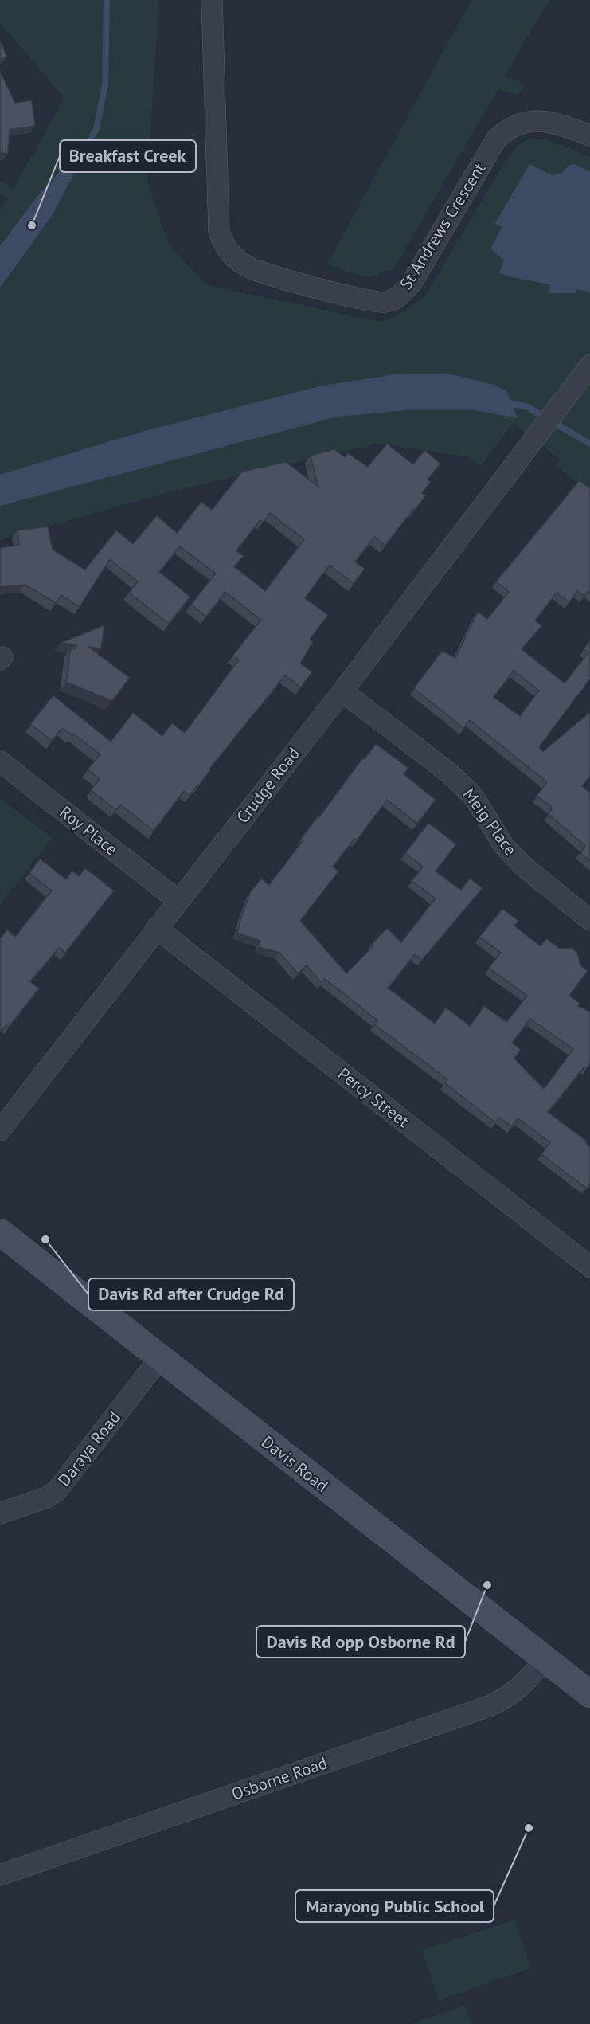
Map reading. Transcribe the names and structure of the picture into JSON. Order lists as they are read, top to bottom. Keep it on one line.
{"streets":{"street":["St Andrews Crescent","Crudge Road","Meig Place","Roy Place","Percy Street","Daraya Road","Davis Road","Osborne Road"]},"crossings":[["Crudge Road","Meig Place"],["Crudge Road","Roy Place"],["Crudge Road","Percy Street"],["Daraya Road","Davis Road"],["Davis Road","Osborne Road"]],"places":["Breakfast Creek","Davis Rd after Crudge Rd","Davis Rd opp Osborne Rd","Marayong Public School"]}
